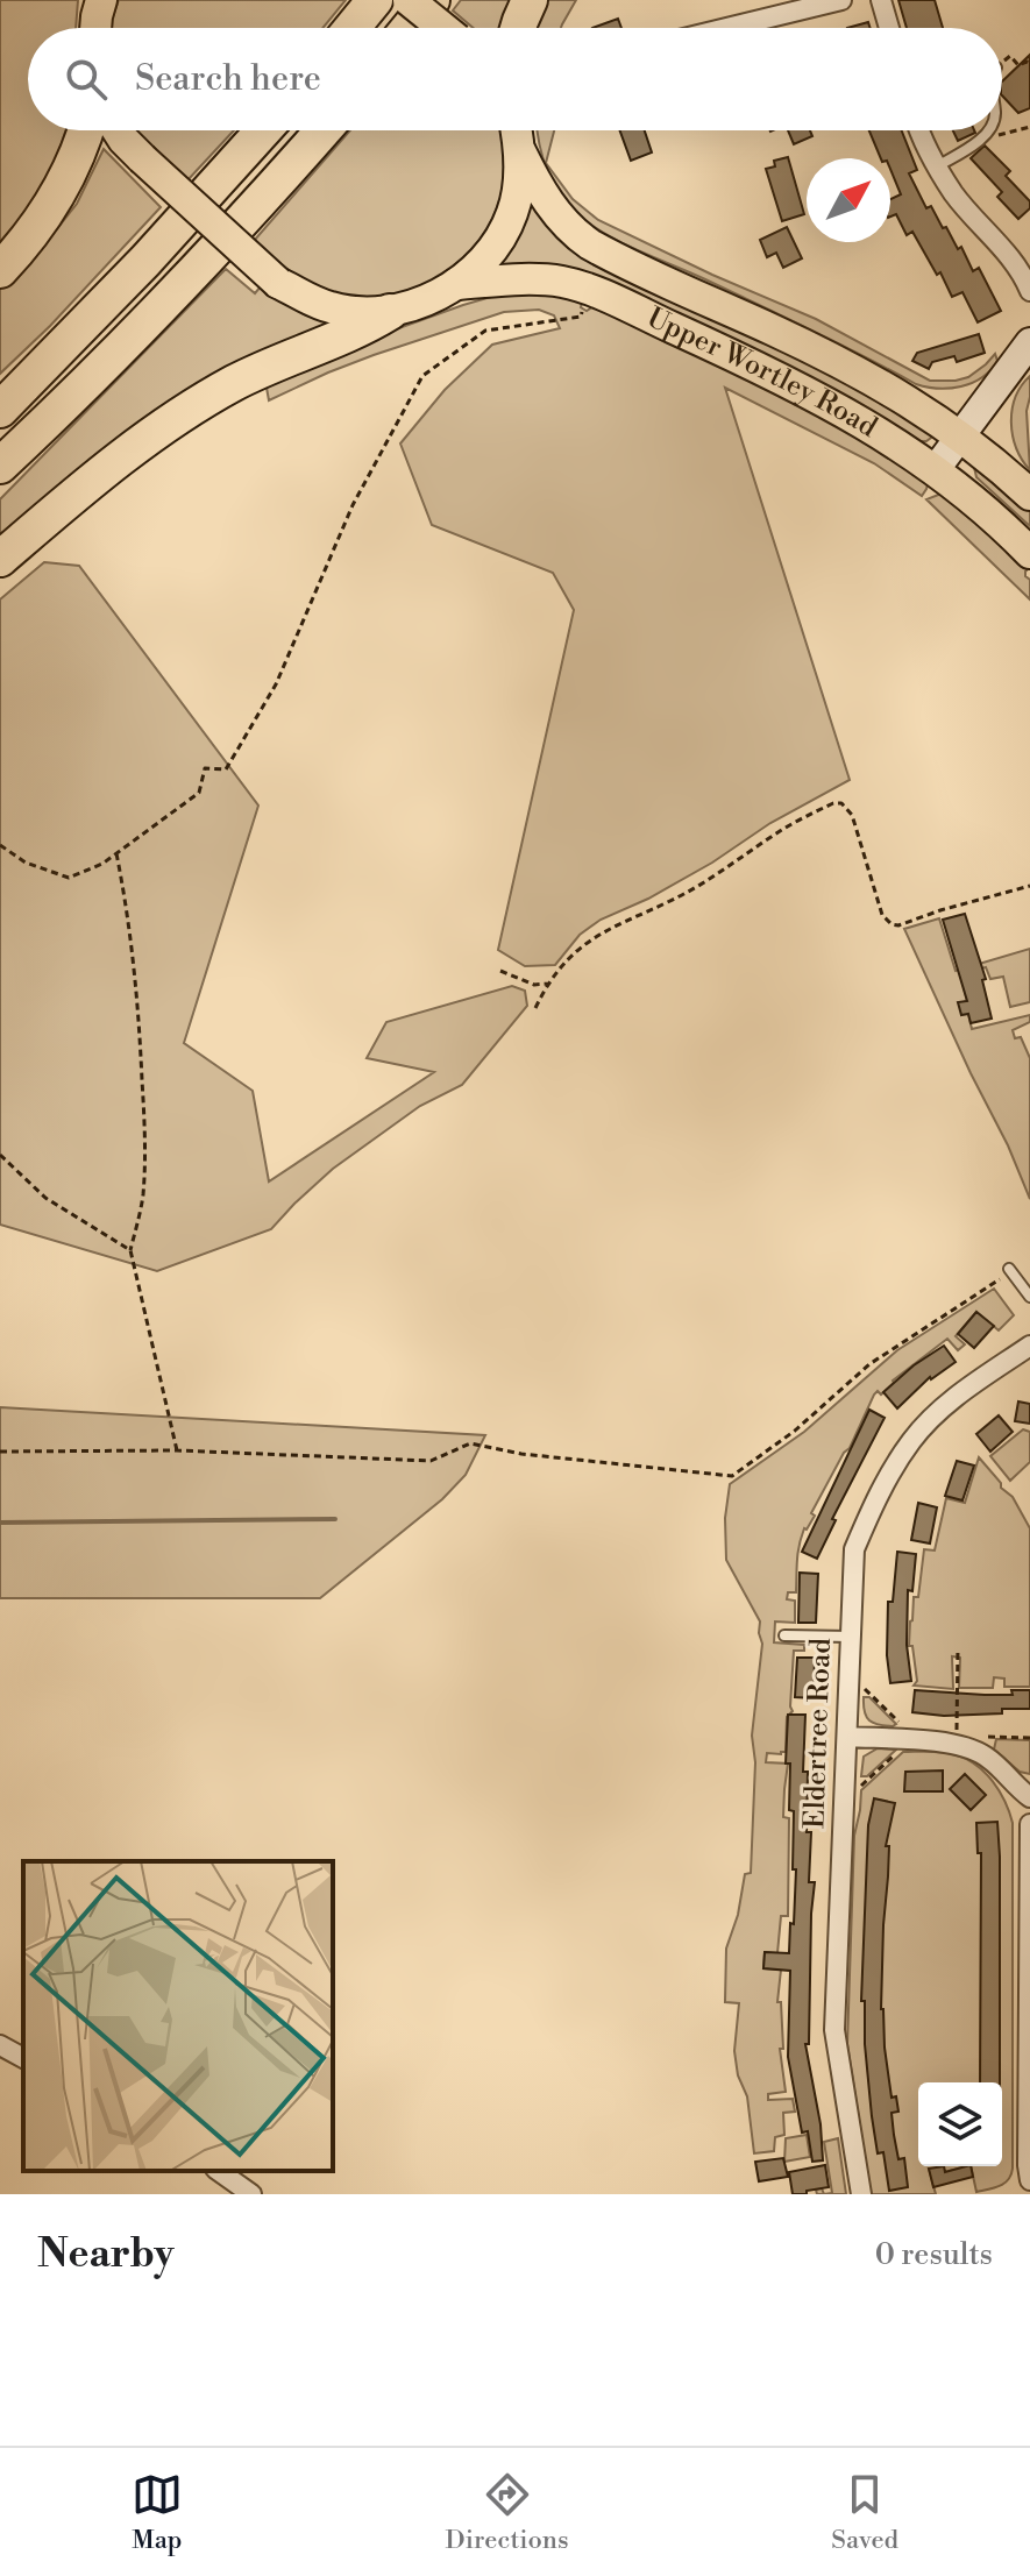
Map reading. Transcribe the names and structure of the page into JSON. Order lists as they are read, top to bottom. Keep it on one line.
{"streets":{"main road":["Upper Wortley Road"],"street":["Eldertree Road"]},"north":"top right","page":{"search":"Search here","heading":["Nearby","0 results"],"nav":["Map","Directions","Saved"]}}
